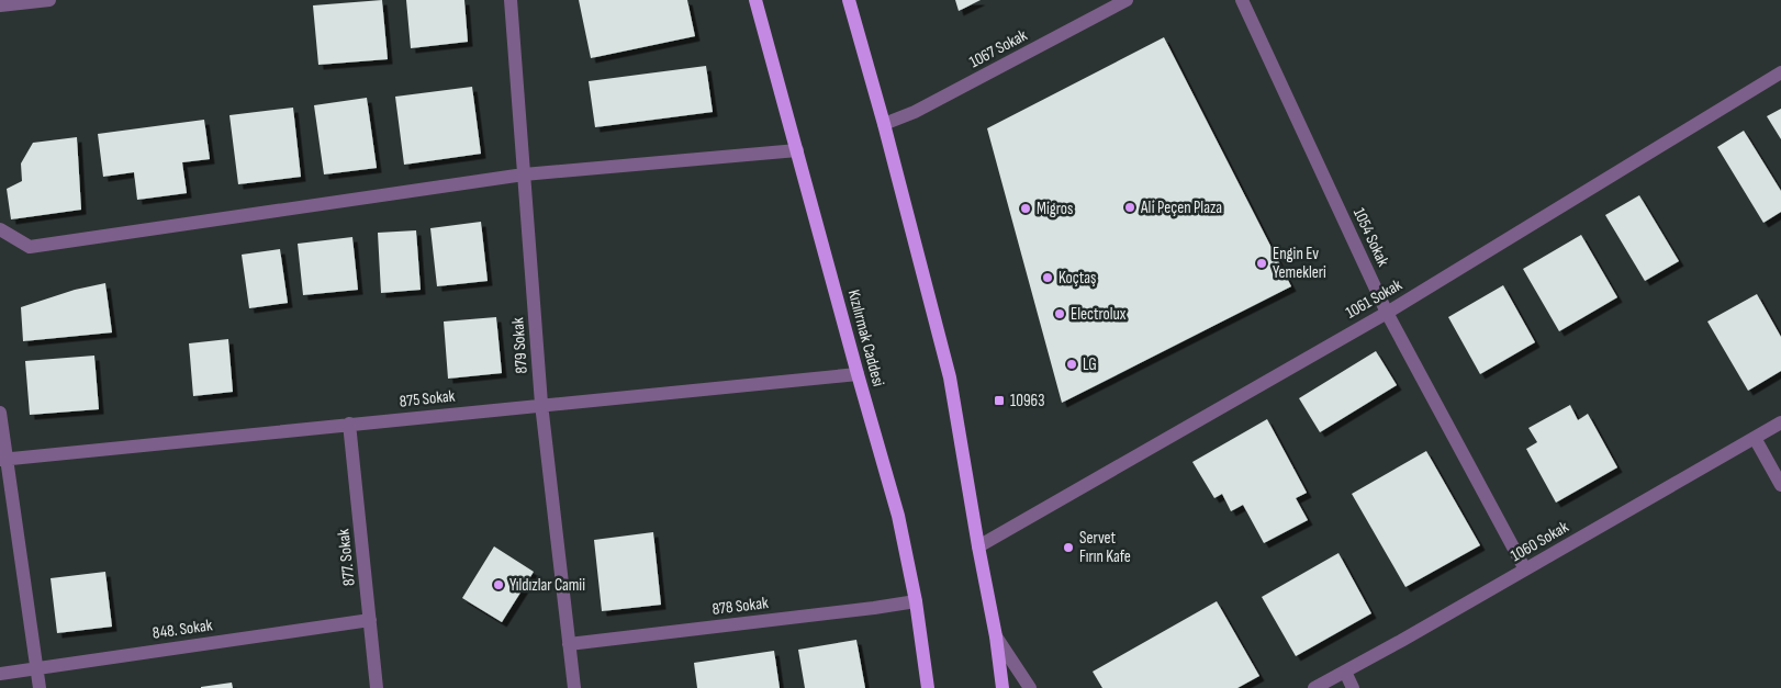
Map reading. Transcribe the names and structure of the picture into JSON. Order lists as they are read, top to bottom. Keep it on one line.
{"streets":{"main road":["Kızılırmak Caddesi"],"street":["1067 Sokak","1054 Sokak","1061 Sokak","879 Sokak","875 Sokak","1060 Sokak","877. Sokak","878 Sokak","848. Sokak"]},"crossings":[["1054 Sokak","1061 Sokak"],["1054 Sokak","1060 Sokak"],["Kızılırmak Caddesi","875 Sokak"],["Kızılırmak Caddesi","878 Sokak"],["879 Sokak","875 Sokak"],["879 Sokak","878 Sokak"],["875 Sokak","877. Sokak"],["877. Sokak","848. Sokak"]],"places":{"other":["Ali Peçen Plaza","Migros","Engin Ev Yemekleri","Koçtaş","Electrolux","LG","Servet Fırın Kafe","Yıldızlar Camii"],"transit":["10963"]}}
